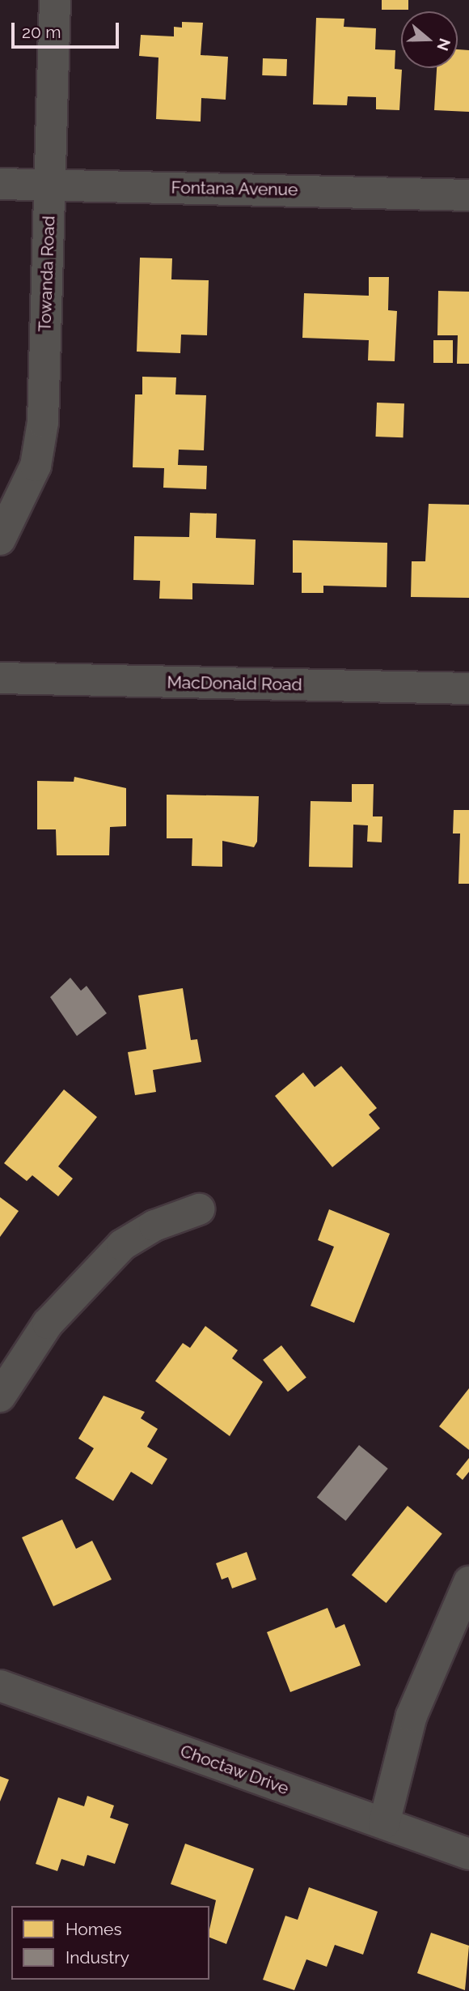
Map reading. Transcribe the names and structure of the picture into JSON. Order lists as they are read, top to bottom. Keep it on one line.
{"streets":{"street":["Fontana Avenue","Towanda Road","MacDonald Road","Choctaw Drive"]},"crossings":[["Fontana Avenue","Towanda Road"]],"legend":["Homes","Industry"],"scale_bar":"20 m","north":"right"}
